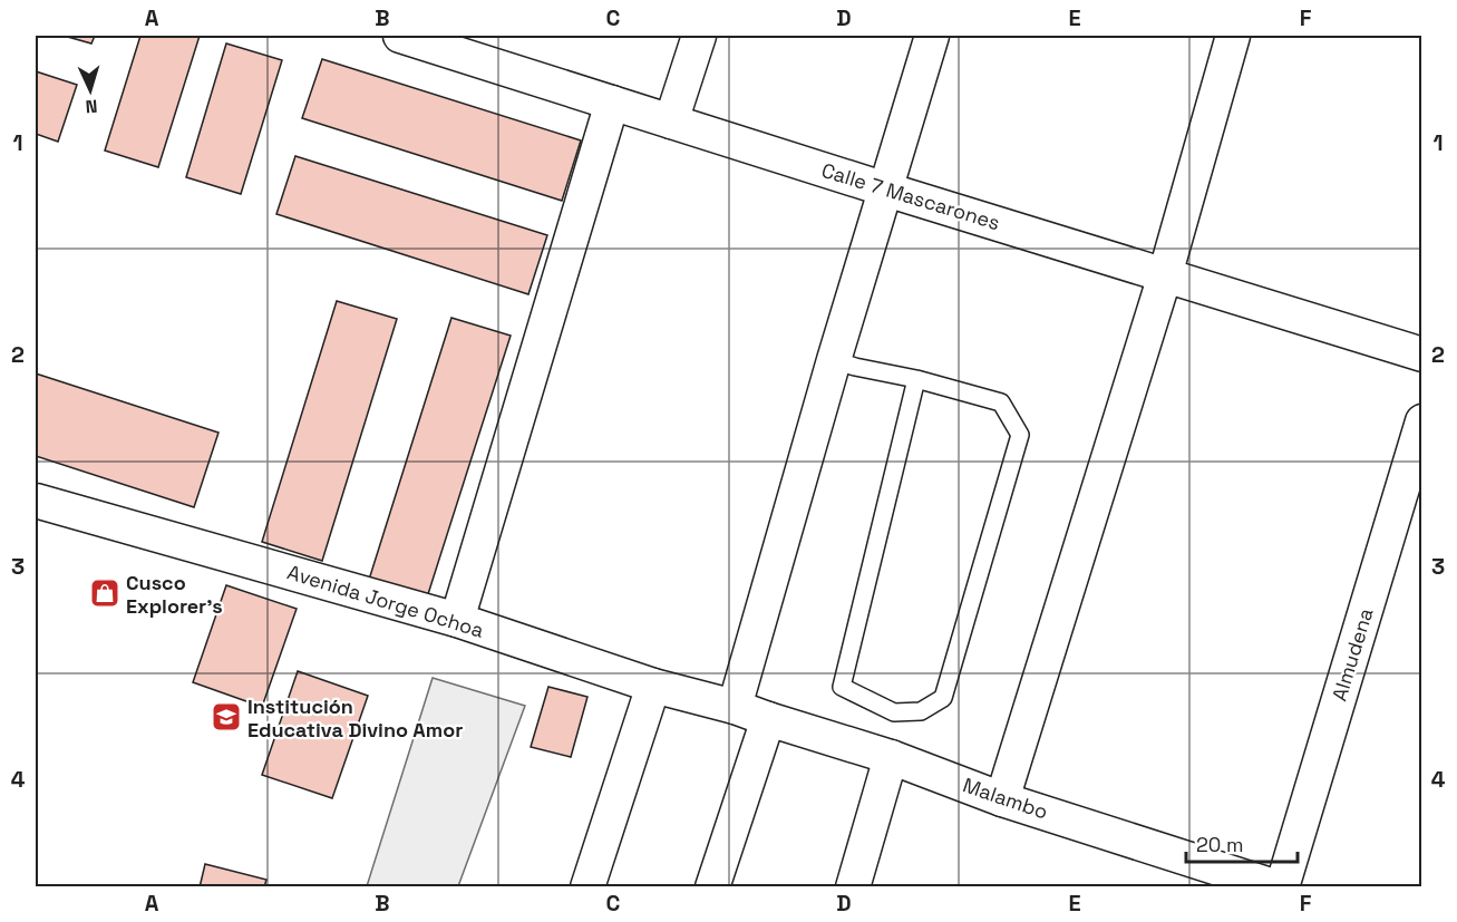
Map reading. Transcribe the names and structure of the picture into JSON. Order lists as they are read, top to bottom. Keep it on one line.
{"streets":{"street":["Calle 7 Mascarones","Avenida Jorge Ochoa","Almudena","Malambo"]},"crossings":[["Avenida Jorge Ochoa","Malambo"]],"places":{"shop":["Cusco Explorer's"],"school or university":["Institución Educativa Divino Amor"]},"scale_bar":"20 m","north":"bottom","grid":{"columns":["A","B","C","D","E","F"],"rows":["1","2","3","4"]}}
